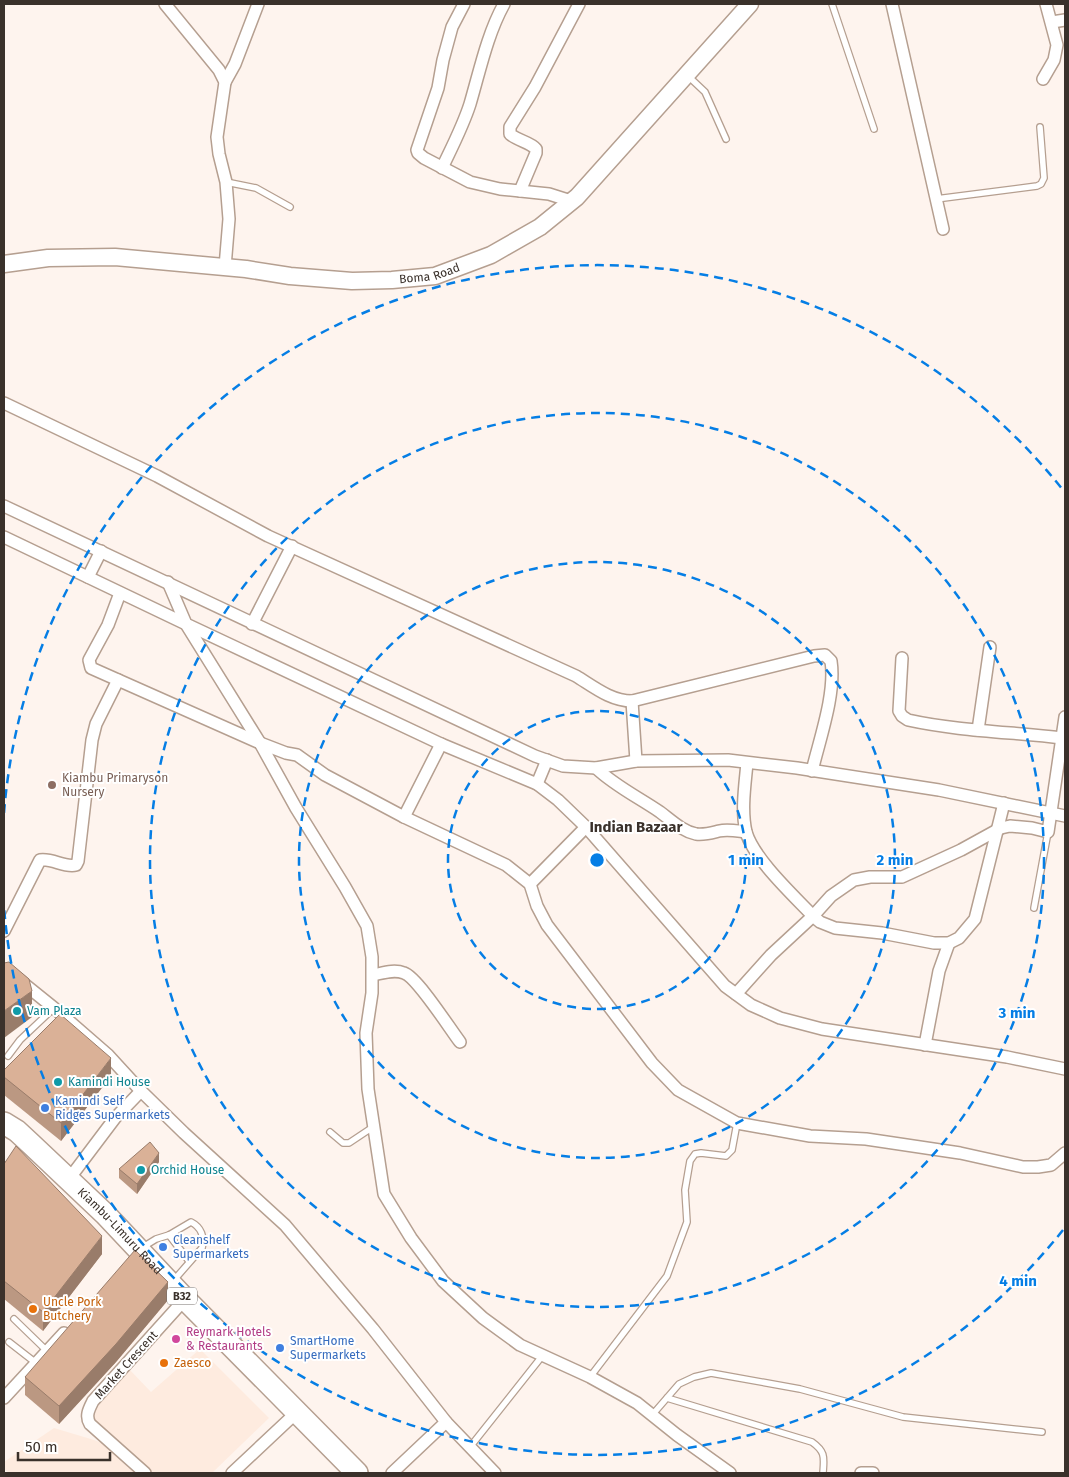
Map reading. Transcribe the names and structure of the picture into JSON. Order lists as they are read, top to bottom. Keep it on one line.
{"streets":{"highway":["Kiambu-Limuru Road","B32"],"main road":["Boma Road"],"street":["Market Crescent"]},"crossings":[["Kiambu-Limuru Road","Market Crescent"]],"districts":["Indian Bazaar"],"places":["Kiambu Primaryson Nursery","Vam Plaza","Kamindi House","Kamindi Self Ridges Supermarkets","Orchid House","Cleanshelf Supermarkets","Uncle Pork Butchery","Reymark Hotels & Restaurants","SmartHome Supermarkets","Zaesco"],"scale_bar":"50 m","rings":["1 min","2 min","3 min","4 min"]}
